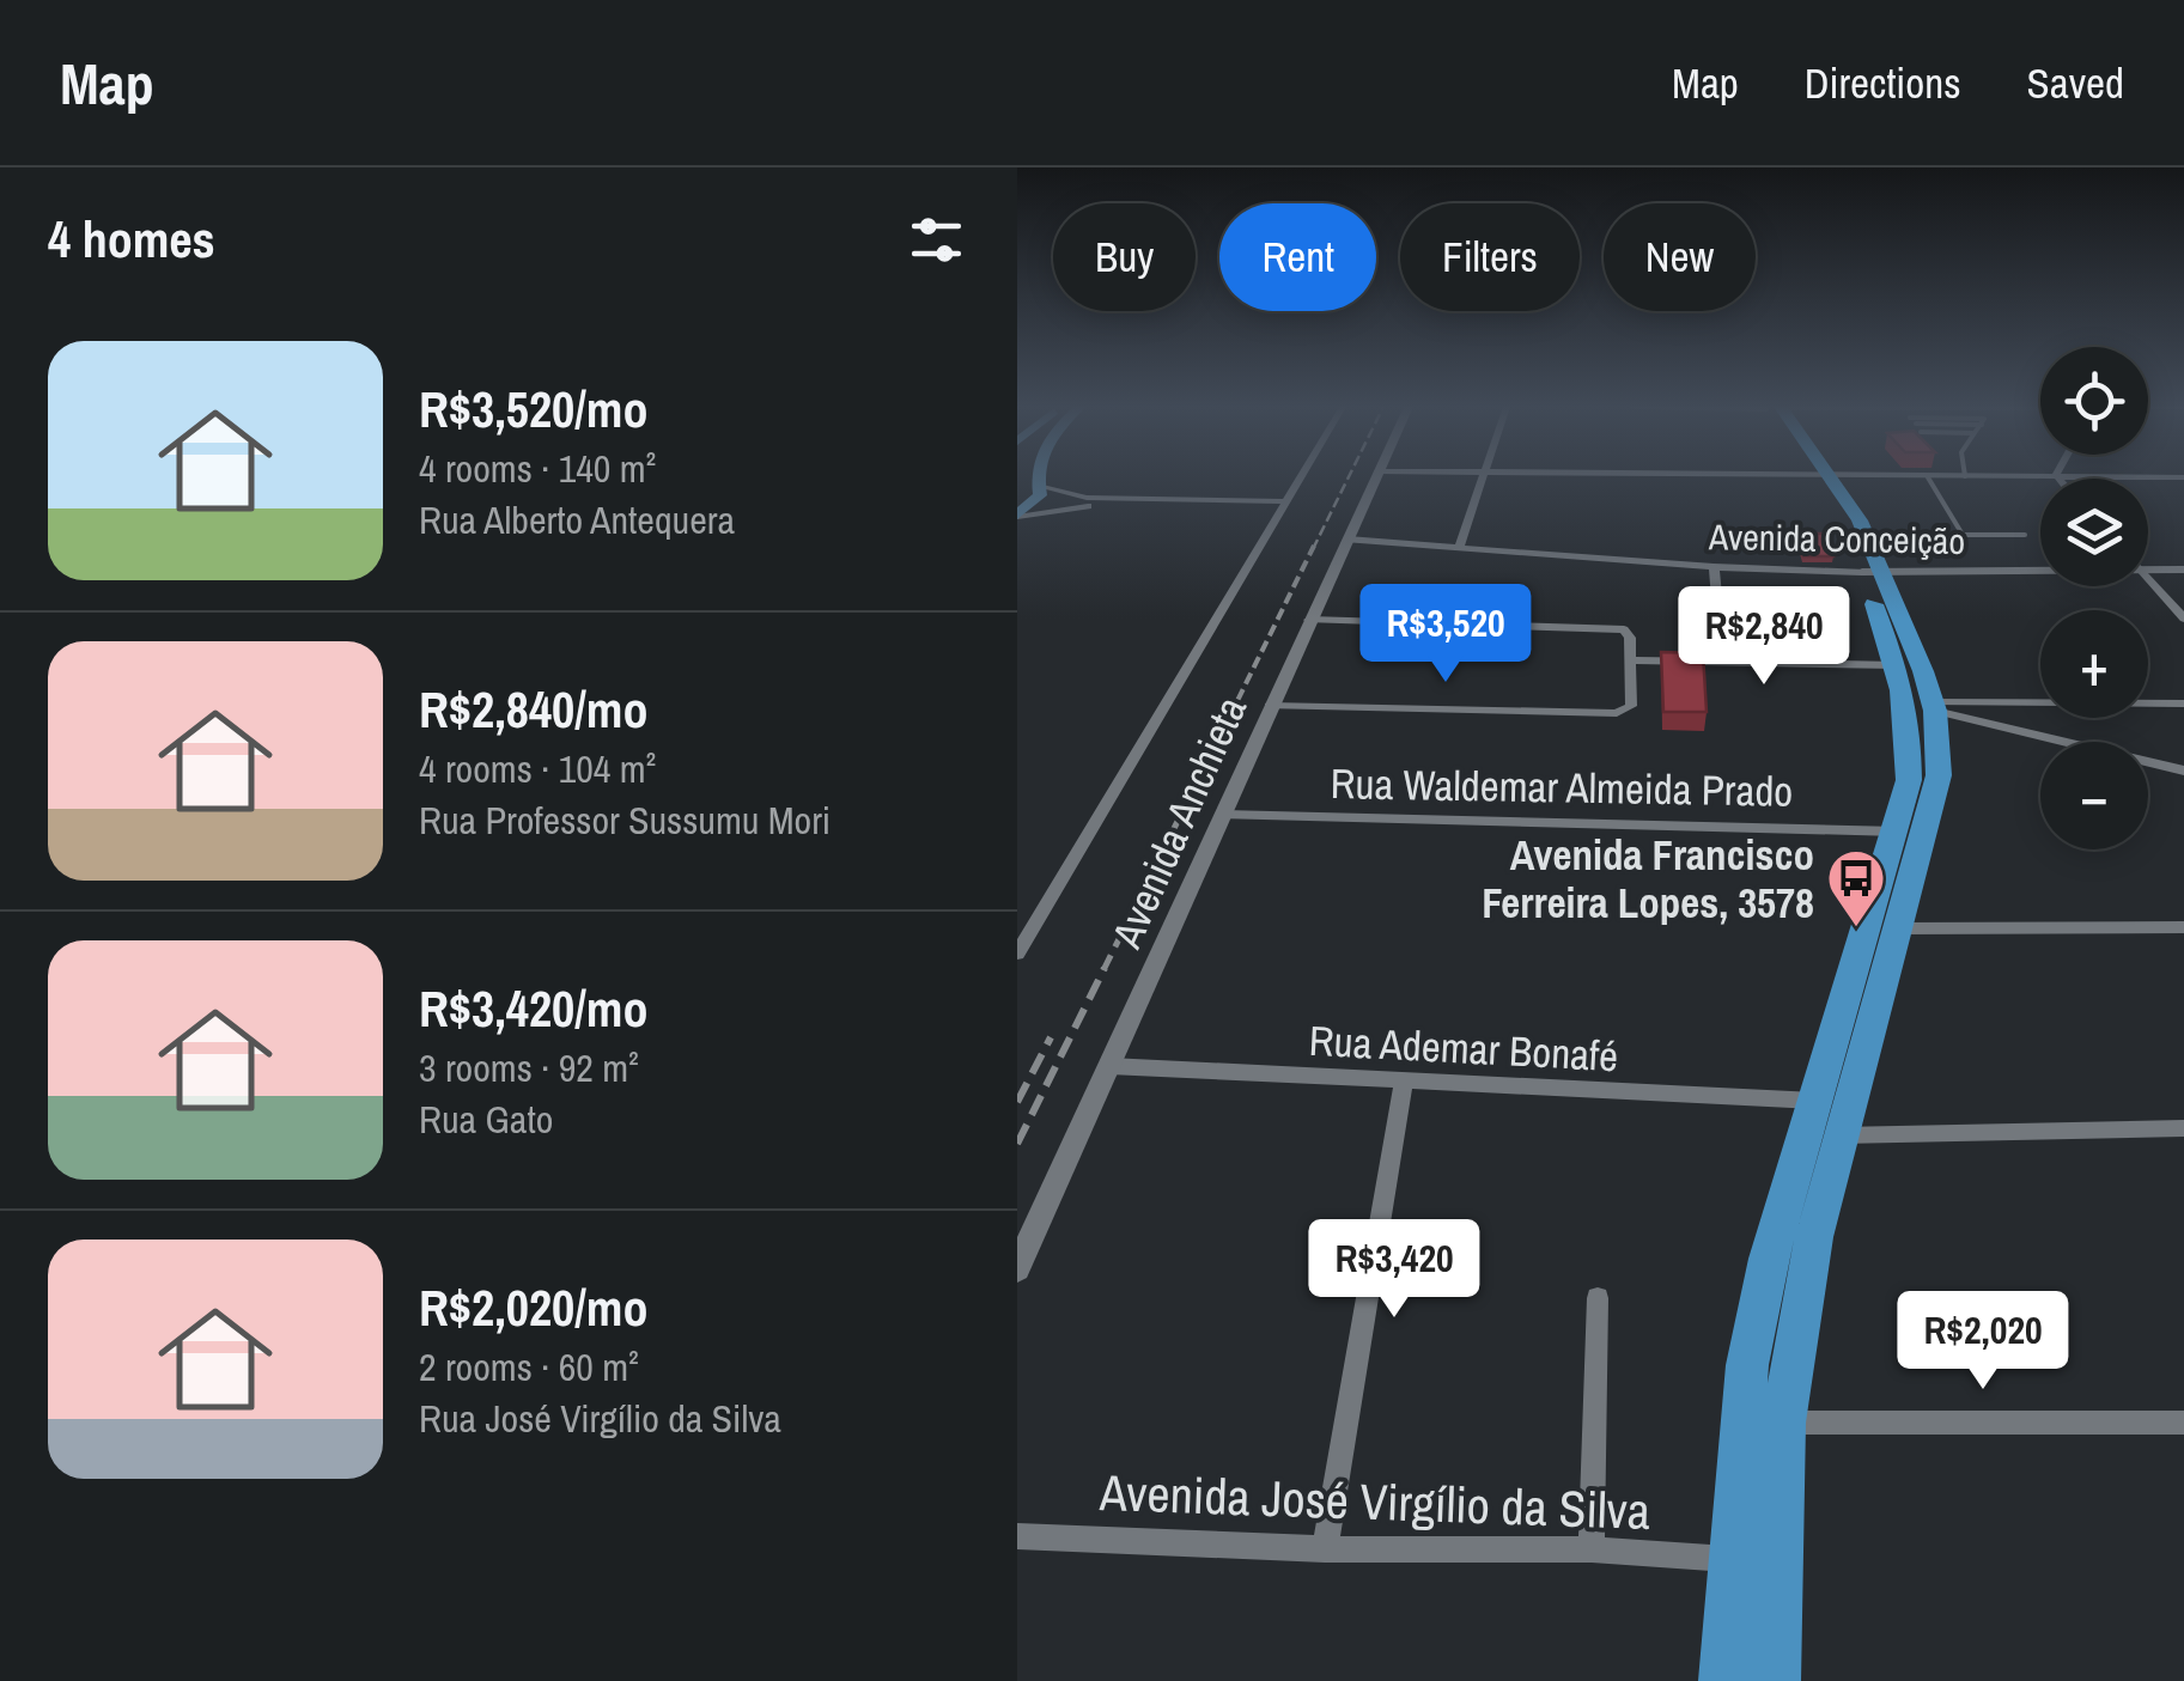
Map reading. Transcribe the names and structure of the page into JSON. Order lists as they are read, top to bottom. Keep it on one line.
{"streets":{"main road":["Avenida Conceição","Avenida Anchieta"],"street":["Rua Waldemar Almeida Prado","Rua Ademar Bonafé","Avenida José Virgílio da Silva"]},"crossings":[["Avenida Conceição","Avenida Anchieta"],["Rua Waldemar Almeida Prado","Avenida Anchieta"],["Avenida Anchieta","Rua Ademar Bonafé"]],"places":{"bus stop":["Avenida Francisco Ferreira Lopes, 3578"]},"page":{"header":"Map","nav":["Map","Directions","Saved"],"heading":"4 homes","chip":["Buy","Rent","Filters","New"],"list":[{"name":"R$3,520/mo","note":"4 rooms · 140 m² · Rua Alberto Antequera"},{"name":"R$2,840/mo","note":"4 rooms · 104 m² · Rua Professor Sussumu Mori"},{"name":"R$3,420/mo","note":"3 rooms · 92 m² · Rua Gato"},{"name":"R$2,020/mo","note":"2 rooms · 60 m² · Rua José Virgílio da Silva"}],"map_buttons":["+","−"],"price":["R$3,520","R$2,840","R$3,420","R$2,020"]}}
